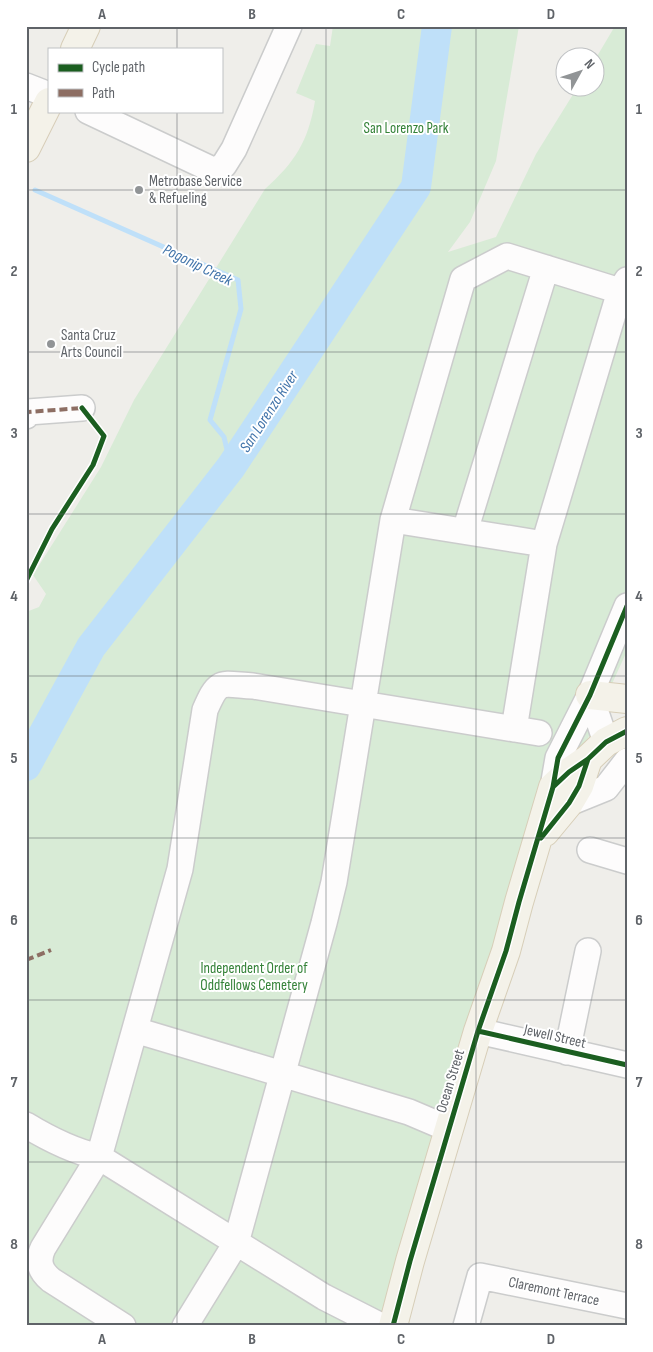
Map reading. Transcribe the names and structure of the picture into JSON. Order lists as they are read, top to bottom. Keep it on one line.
{"streets":{"main road":["Ocean Street"],"street":["Jewell Street","Claremont Terrace"]},"crossings":[["Jewell Street","Ocean Street"]],"water":["Pogonip Creek","San Lorenzo River"],"parks":["San Lorenzo Park","Independent Order of Oddfellows Cemetery"],"places":["Metrobase Service & Refueling","Santa Cruz Arts Council"],"legend":["Cycle path","Path"],"north":"top right","grid":{"columns":["A","B","C","D"],"rows":["1","2","3","4","5","6","7","8"]}}
